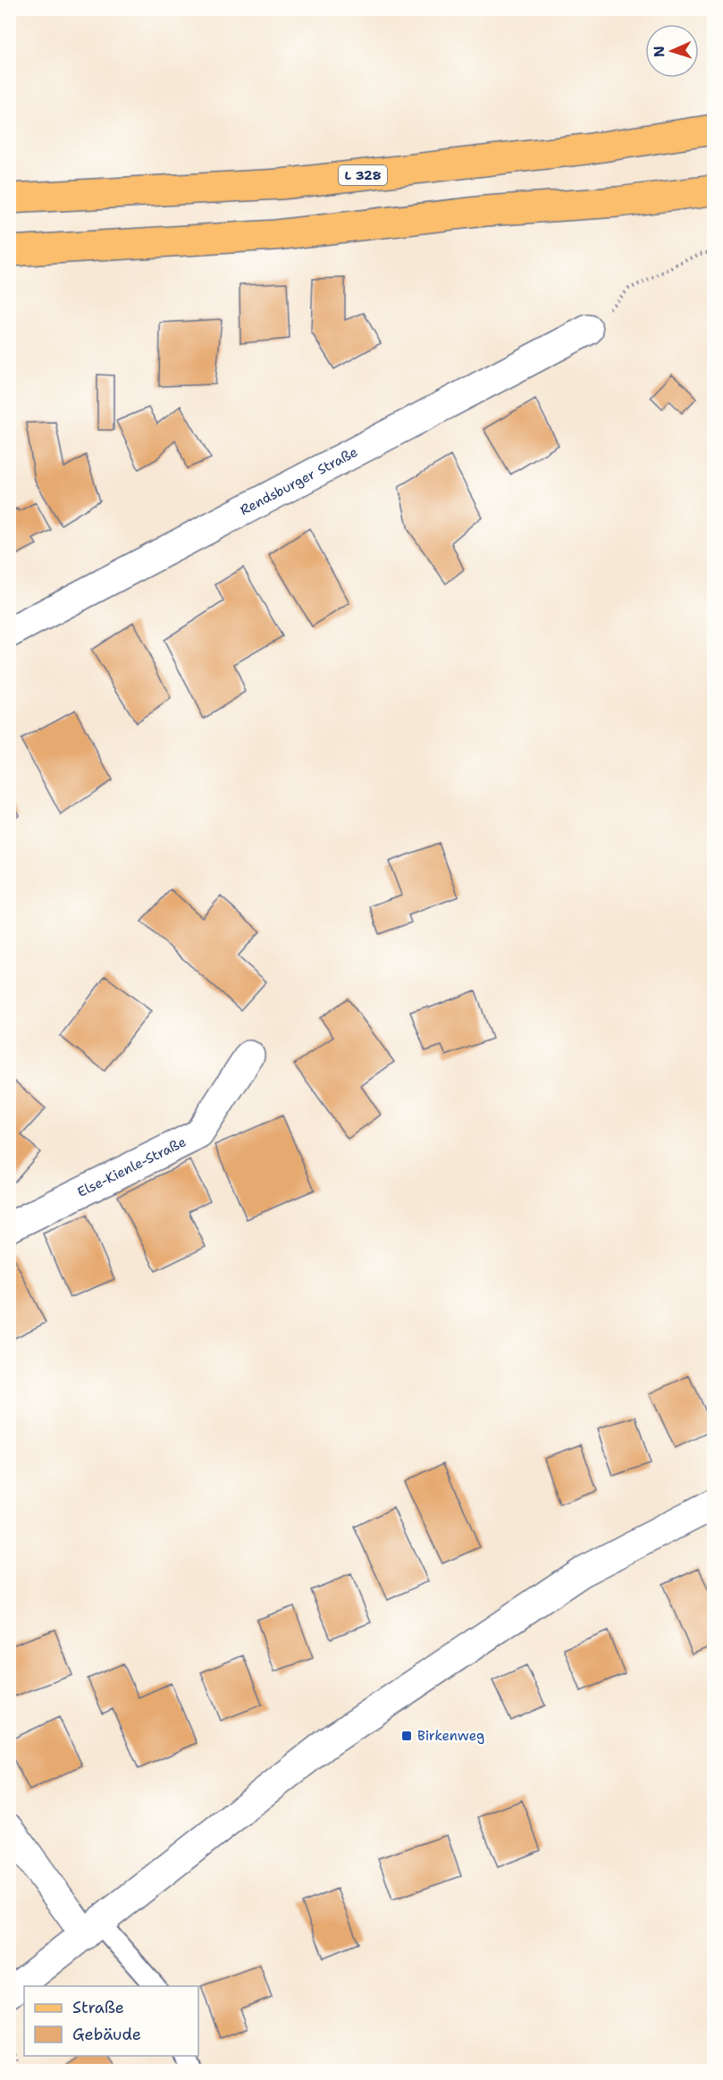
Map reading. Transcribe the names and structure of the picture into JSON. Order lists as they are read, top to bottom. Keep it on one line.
{"streets":{"main road":["L 328"],"street":["Rendsburger Straße","Else-Kienle-Straße"]},"places":{"transit":["Birkenweg"]},"legend":["Straße","Gebäude"],"north":"left"}
